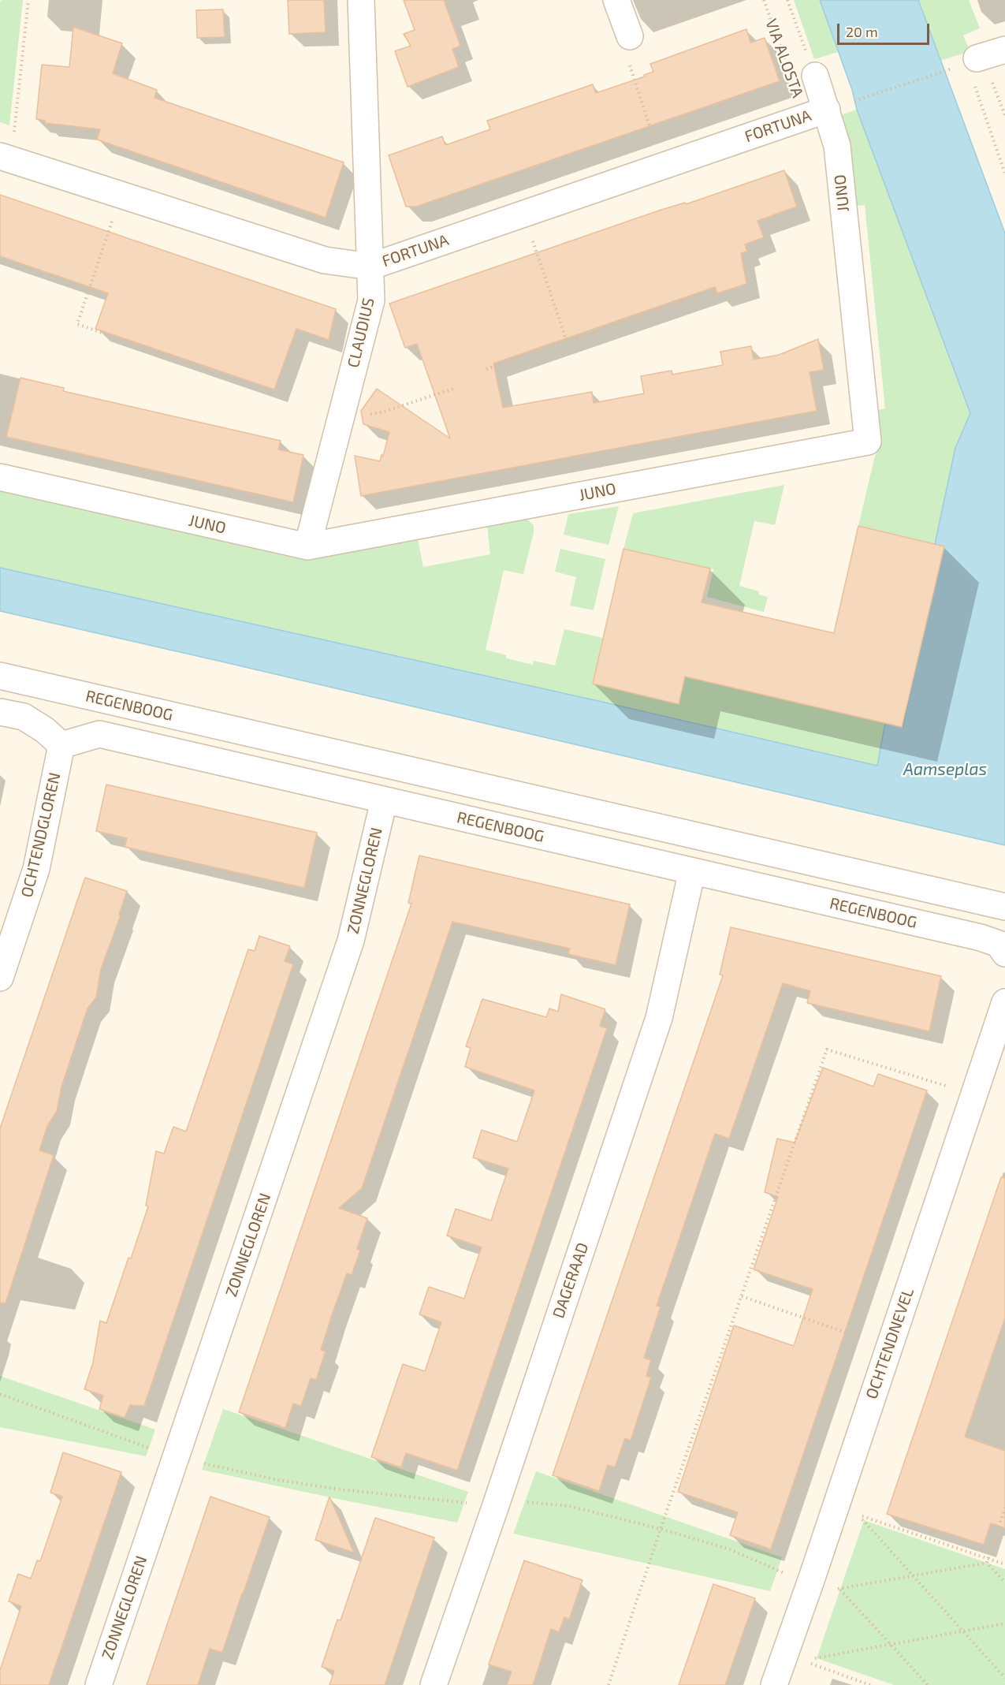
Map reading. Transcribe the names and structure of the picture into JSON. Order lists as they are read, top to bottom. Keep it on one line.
{"streets":{"street":["VIA ALOSTA","FORTUNA","JUNO","CLAUDIUS","REGENBOOG","OCHTENDGLOREN","ZONNEGLOREN","DAGERAAD","OCHTENDNEVEL"]},"crossings":[["VIA ALOSTA","FORTUNA"],["VIA ALOSTA","JUNO"],["FORTUNA","JUNO"],["FORTUNA","CLAUDIUS"],["JUNO","CLAUDIUS"],["REGENBOOG","OCHTENDGLOREN"],["REGENBOOG","ZONNEGLOREN"],["REGENBOOG","DAGERAAD"]],"water":["Aamseplas"],"scale_bar":"20 m"}
